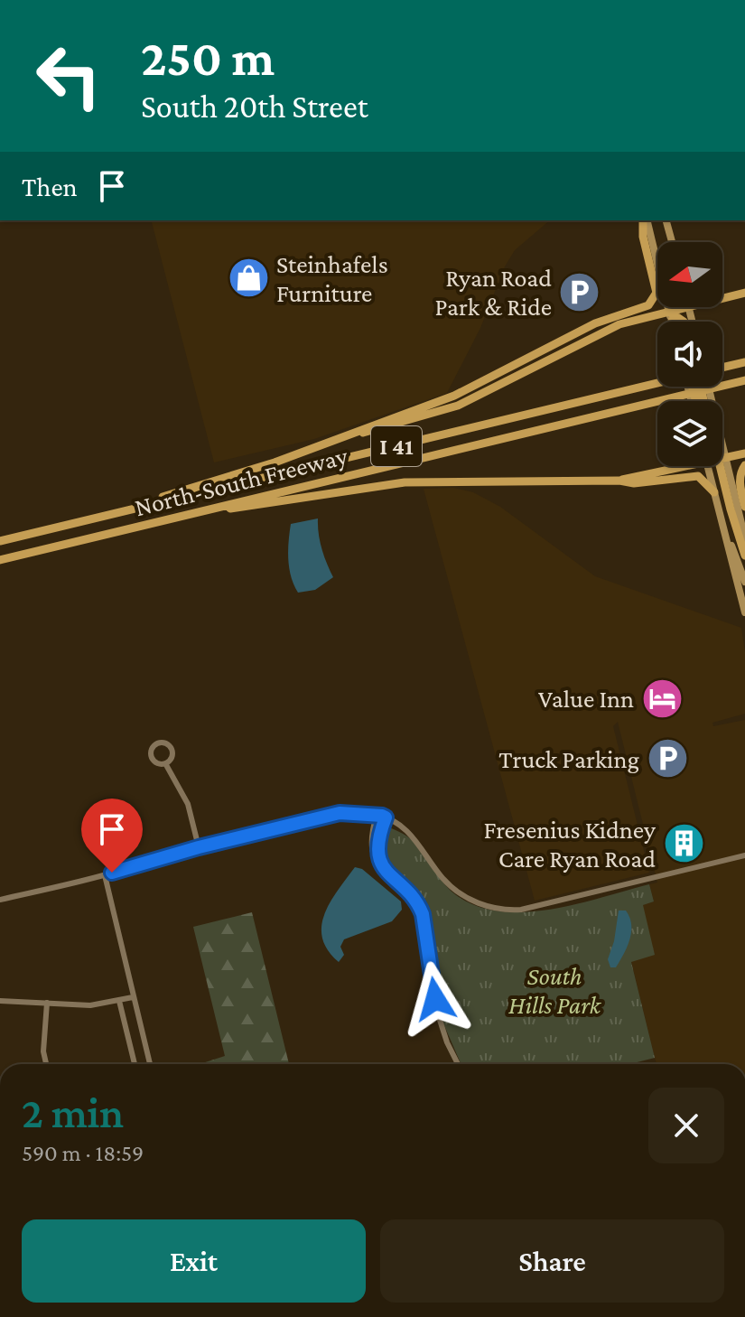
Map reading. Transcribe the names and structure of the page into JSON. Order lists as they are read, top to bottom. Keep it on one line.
{"streets":{"highway":["I 41","North-South Freeway"]},"parks":["South Hills Park"],"places":{"shop":["Steinhafels Furniture"],"parking":["Ryan Road Park & Ride","Truck Parking"],"hotel":["Value Inn"],"building":["Fresenius Kidney Care Ryan Road"]},"north":"left","page":{"turn":["250 m","South 20th Street"],"then":"Then","heading":["2 min","590 m · 18:59"],"buttons":["Exit","Share"]}}
